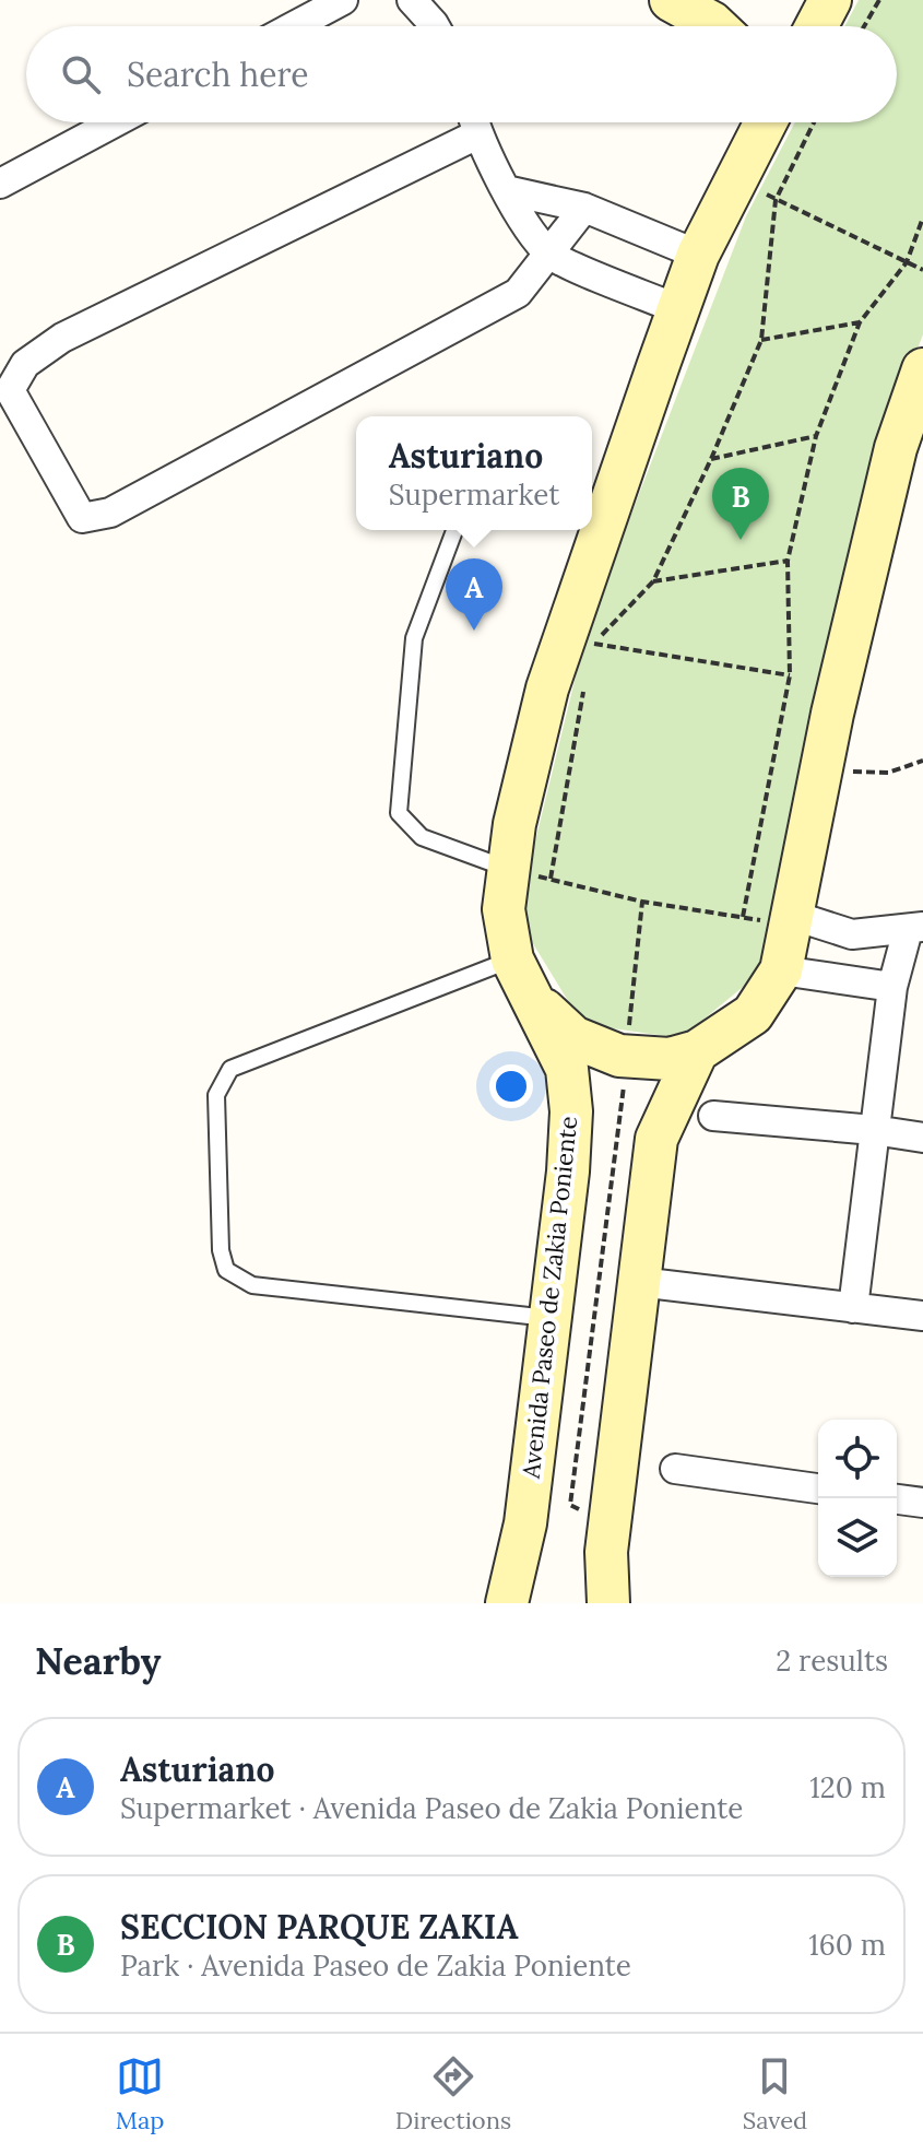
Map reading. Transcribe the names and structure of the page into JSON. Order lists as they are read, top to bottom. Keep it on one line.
{"streets":{"street":["Avenida Paseo de Zakia Poniente"]},"page":{"search":"Search here","popup":["Asturiano","Supermarket"],"pins":["B","A"],"heading":["Nearby","2 results"],"list":[{"mark":"A","name":"Asturiano","note":"Supermarket · Avenida Paseo de Zakia Poniente","value":"120 m"},{"mark":"B","name":"SECCION PARQUE ZAKIA","note":"Park · Avenida Paseo de Zakia Poniente","value":"160 m"}],"nav":["Map","Directions","Saved"]}}
